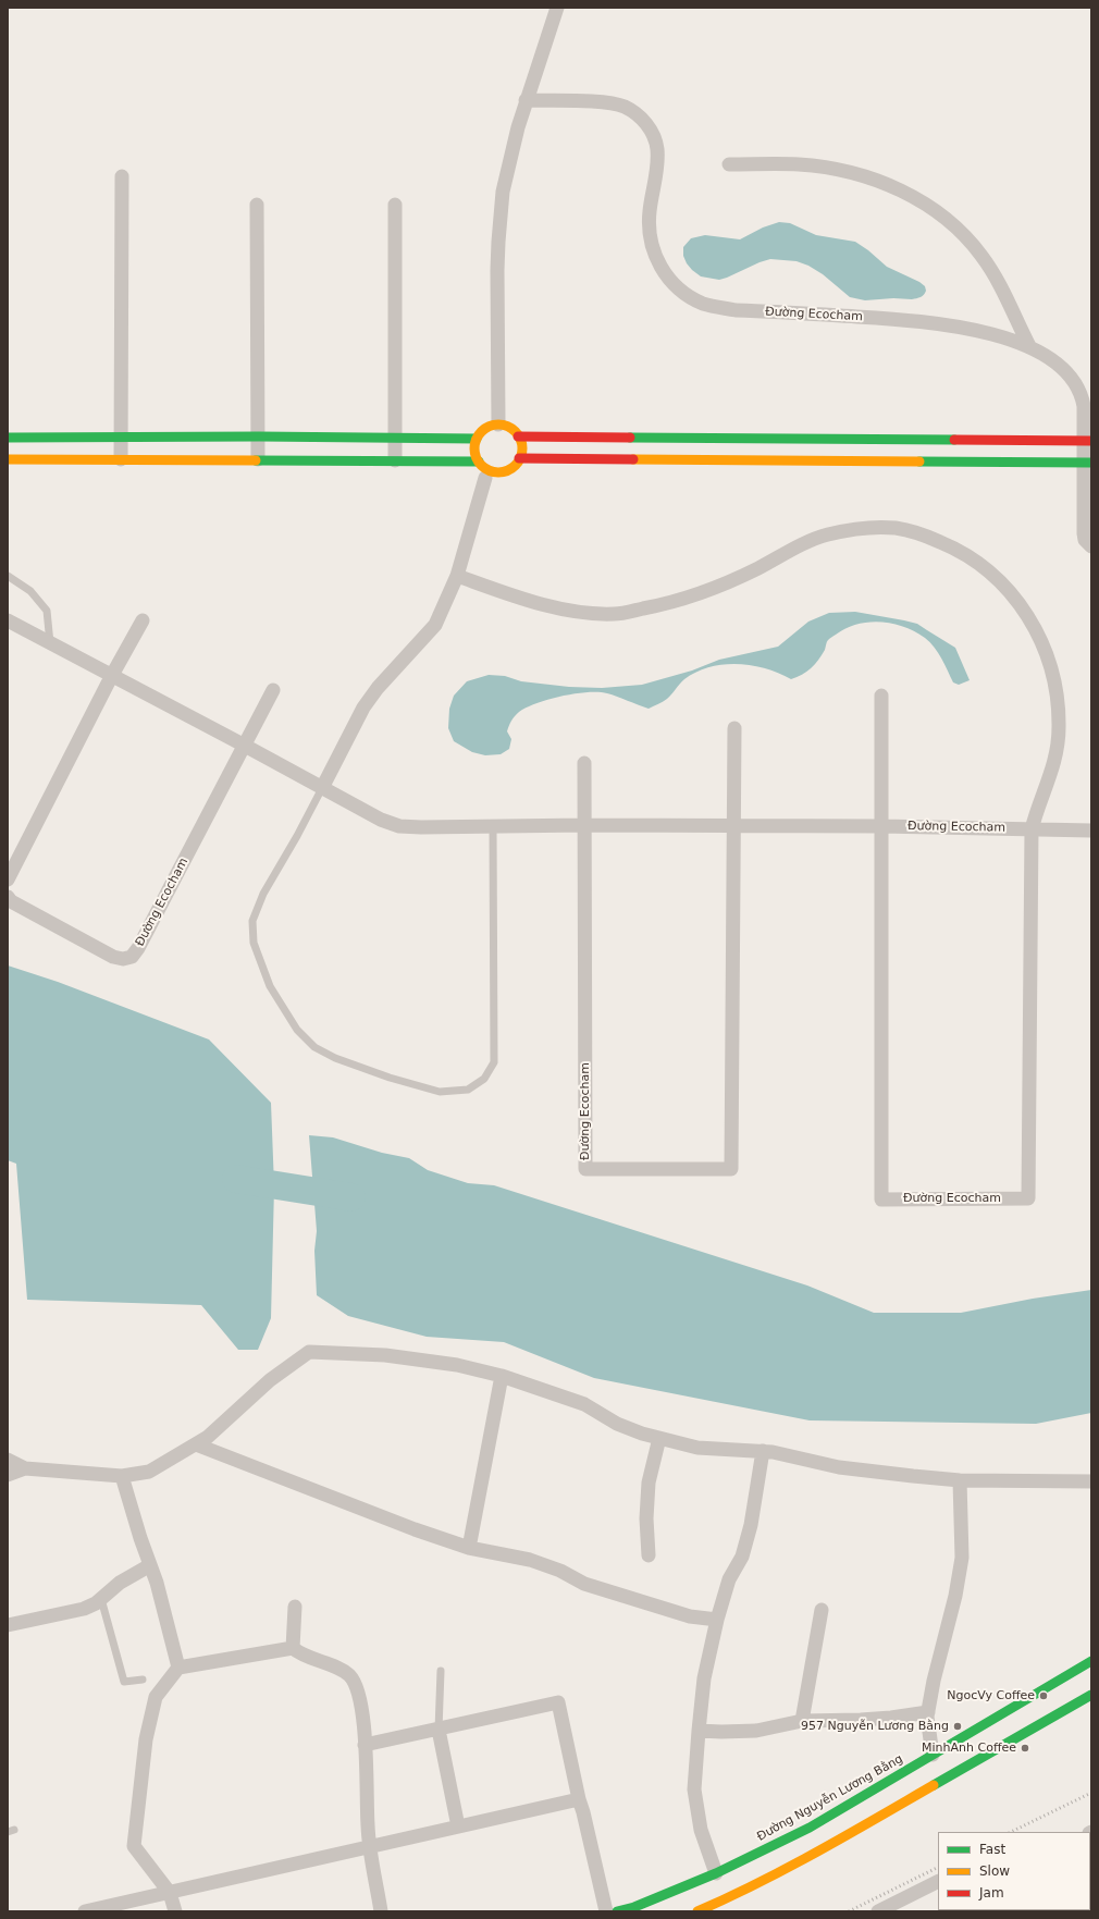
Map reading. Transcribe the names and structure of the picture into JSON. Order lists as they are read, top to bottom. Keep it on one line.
{"streets":{"main road":["Đường Nguyễn Lương Bằng"],"street":["Đường Ecocham"]},"places":["NgocVy Coffee","957 Nguyễn Lương Bằng","MinhAnh Coffee"],"legend":["Fast","Slow","Jam"]}
